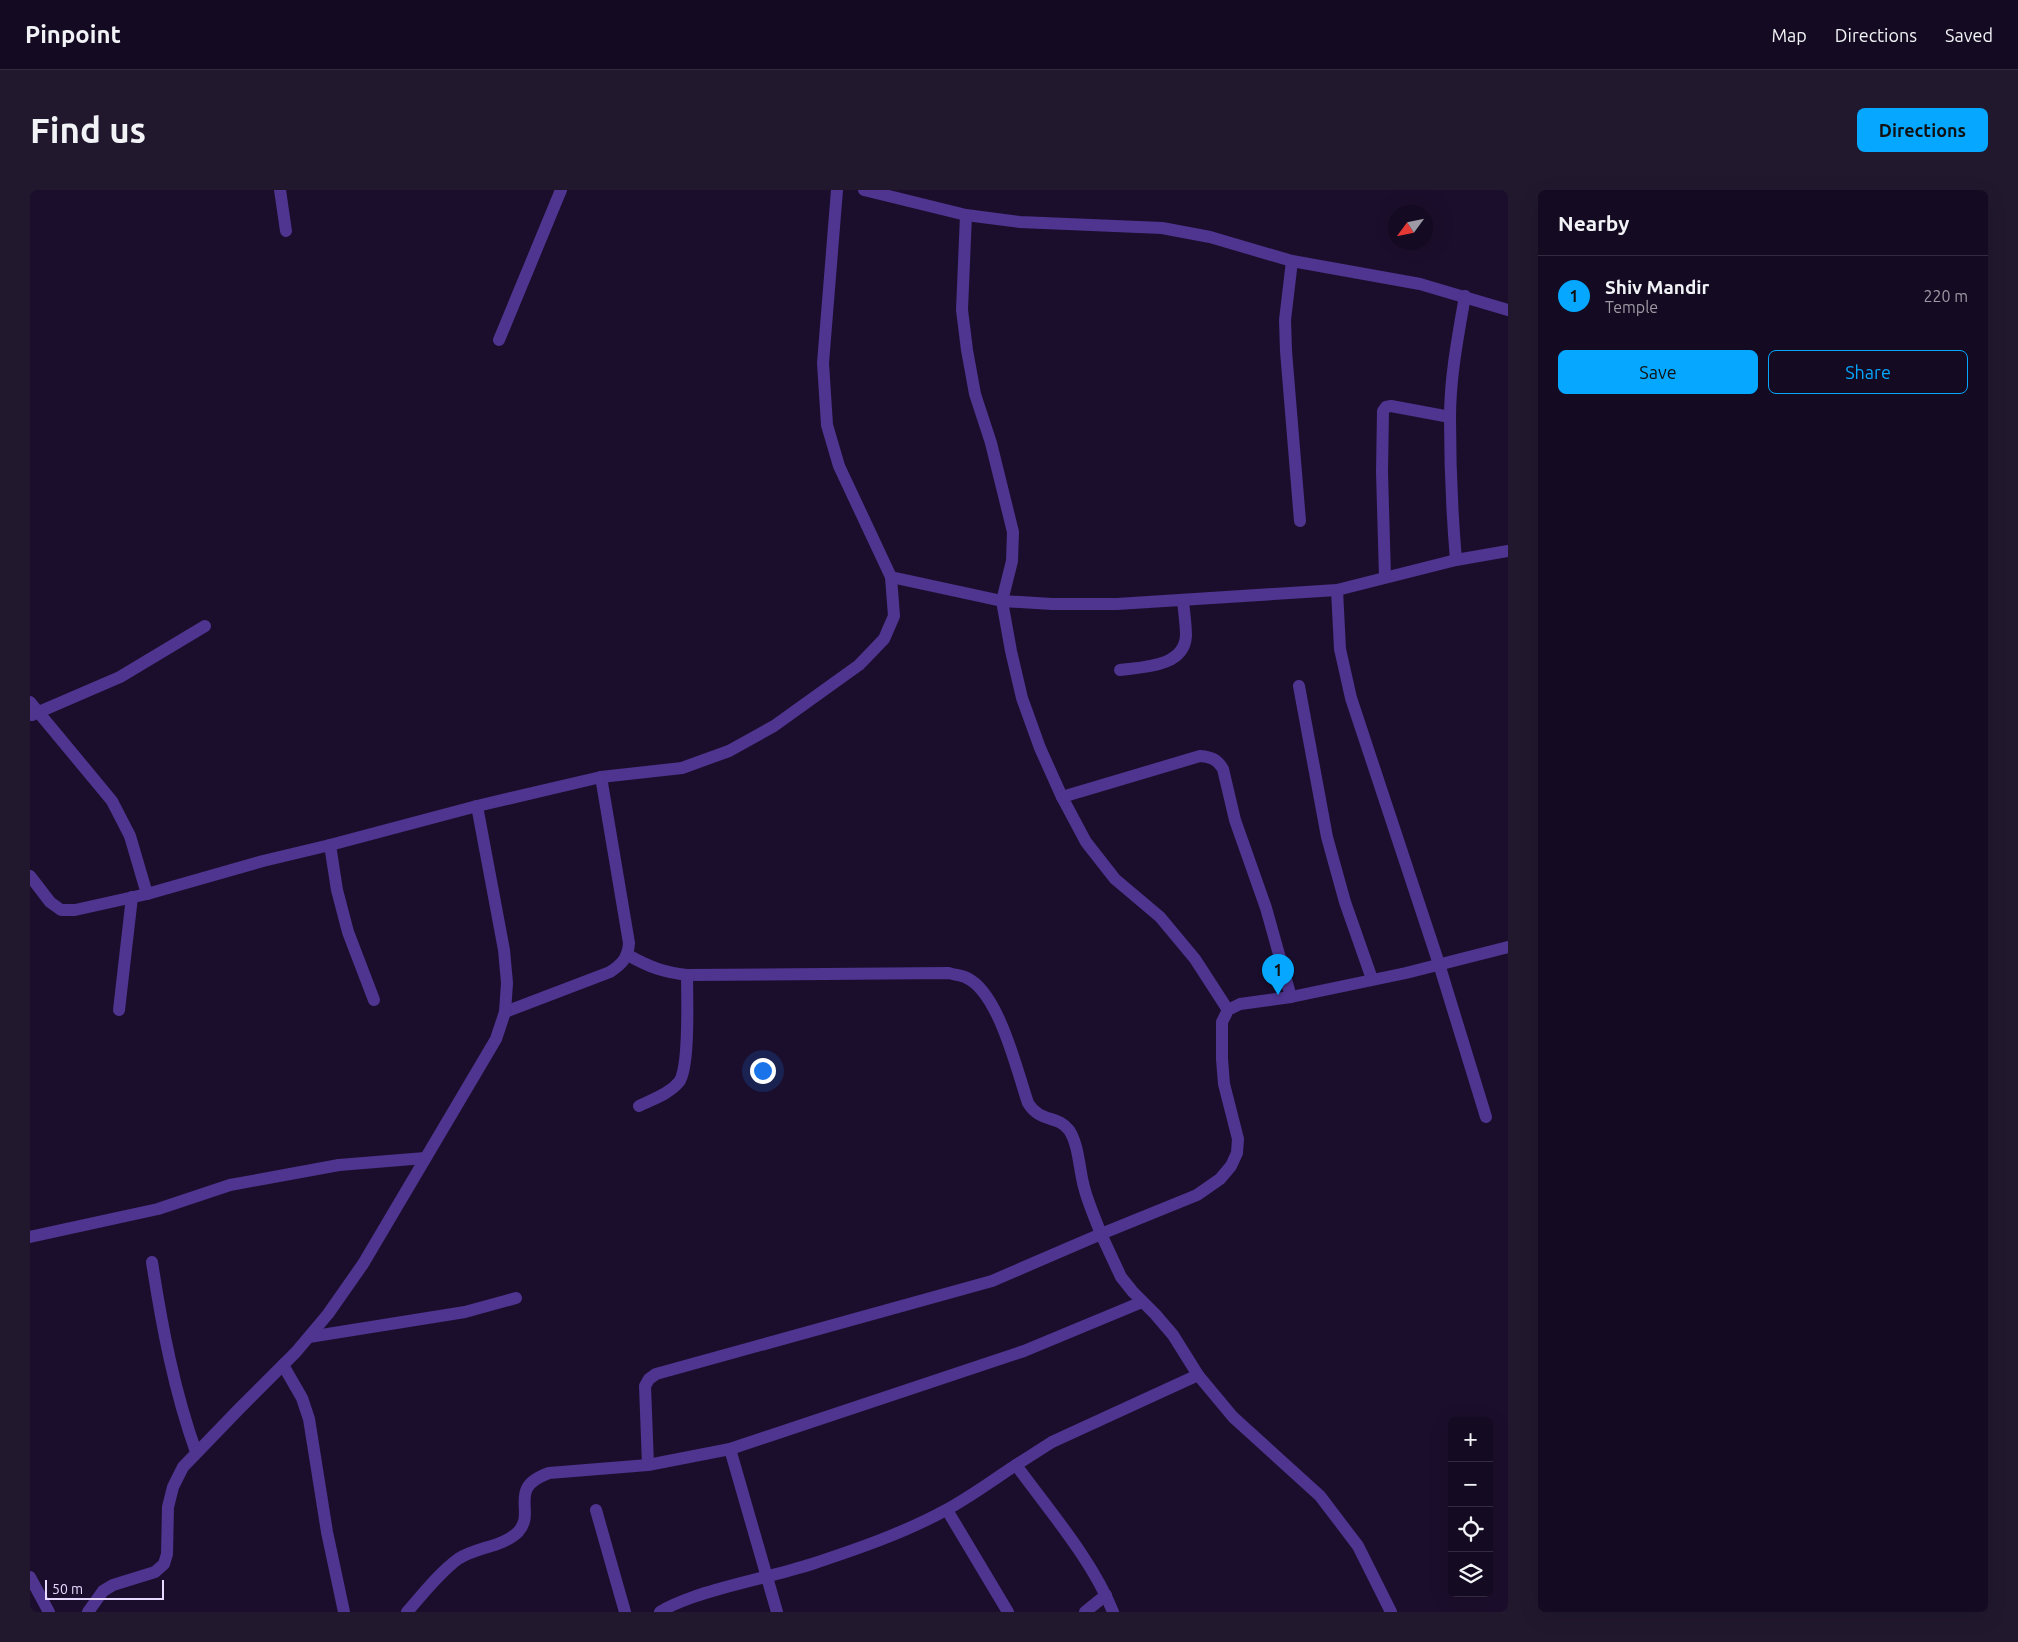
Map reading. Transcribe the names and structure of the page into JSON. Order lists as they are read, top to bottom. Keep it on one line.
{"scale_bar":"50 m","north":"bottom left","page":{"header":"Pinpoint","nav":["Map","Directions","Saved"],"buttons":["Directions",["Save","Share"]],"title":"Find us","heading":"Nearby","list":[{"mark":"1","name":"Shiv Mandir","note":"Temple","value":"220 m"}],"pins":"1","map_buttons":["+","−"],"scale":"50 m"}}
